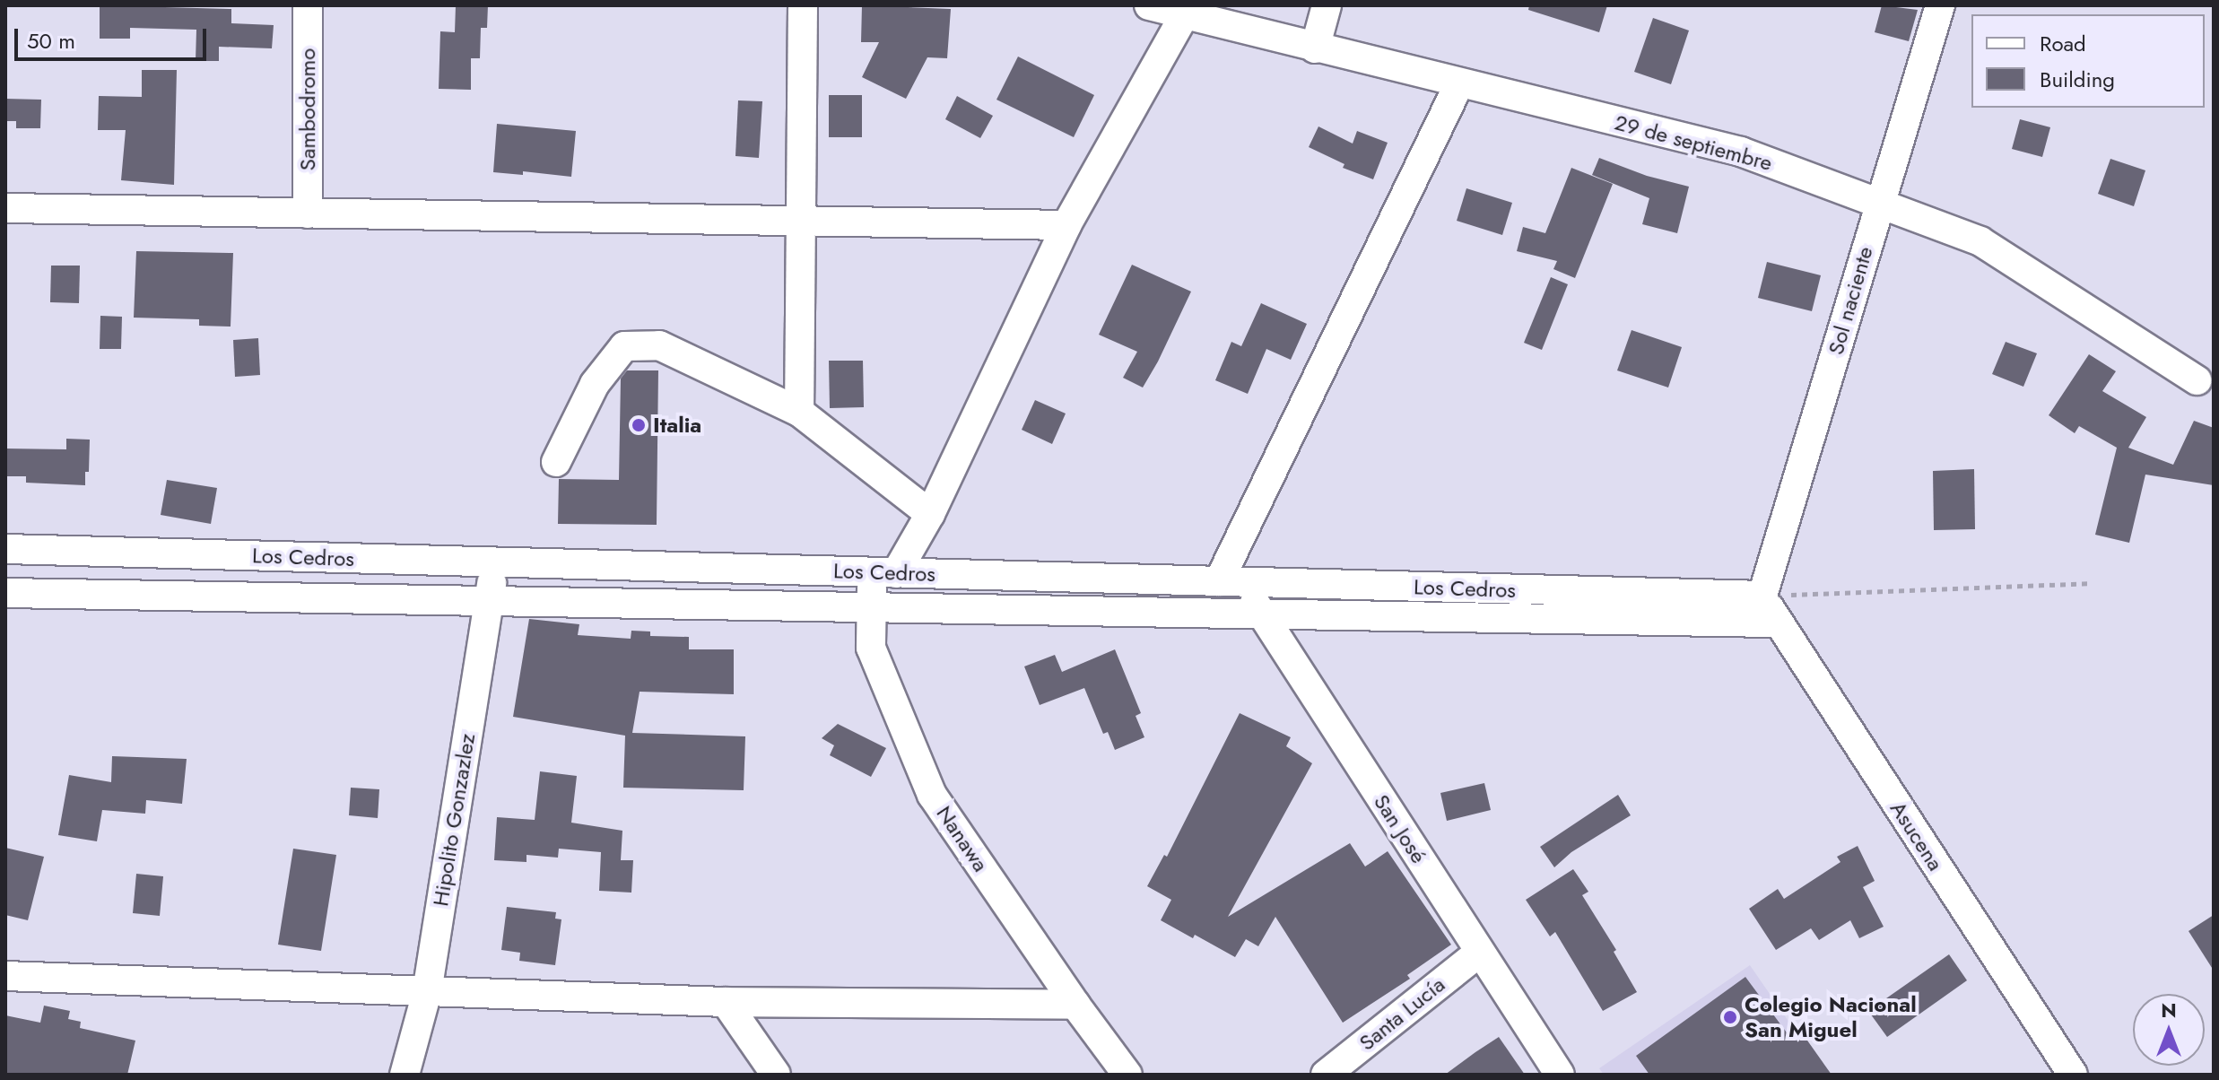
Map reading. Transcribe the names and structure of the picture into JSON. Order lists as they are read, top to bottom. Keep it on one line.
{"streets":{"street":["Sambodromo","29 de septiembre","Sol naciente","Los Cedros","Hipolito Gonzazlez","San José","Asucena","Nanawa","Santa Lucía"]},"crossings":[["29 de septiembre","Sol naciente"],["Sol naciente","Los Cedros"],["Sol naciente","Asucena"],["Los Cedros","Hipolito Gonzazlez"],["Los Cedros","San José"],["Los Cedros","Asucena"],["Los Cedros","Nanawa"],["San José","Santa Lucía"]],"places":["Italia","Colegio Nacional San Miguel"],"legend":["Road","Building"],"scale_bar":"50 m","north":"top"}
